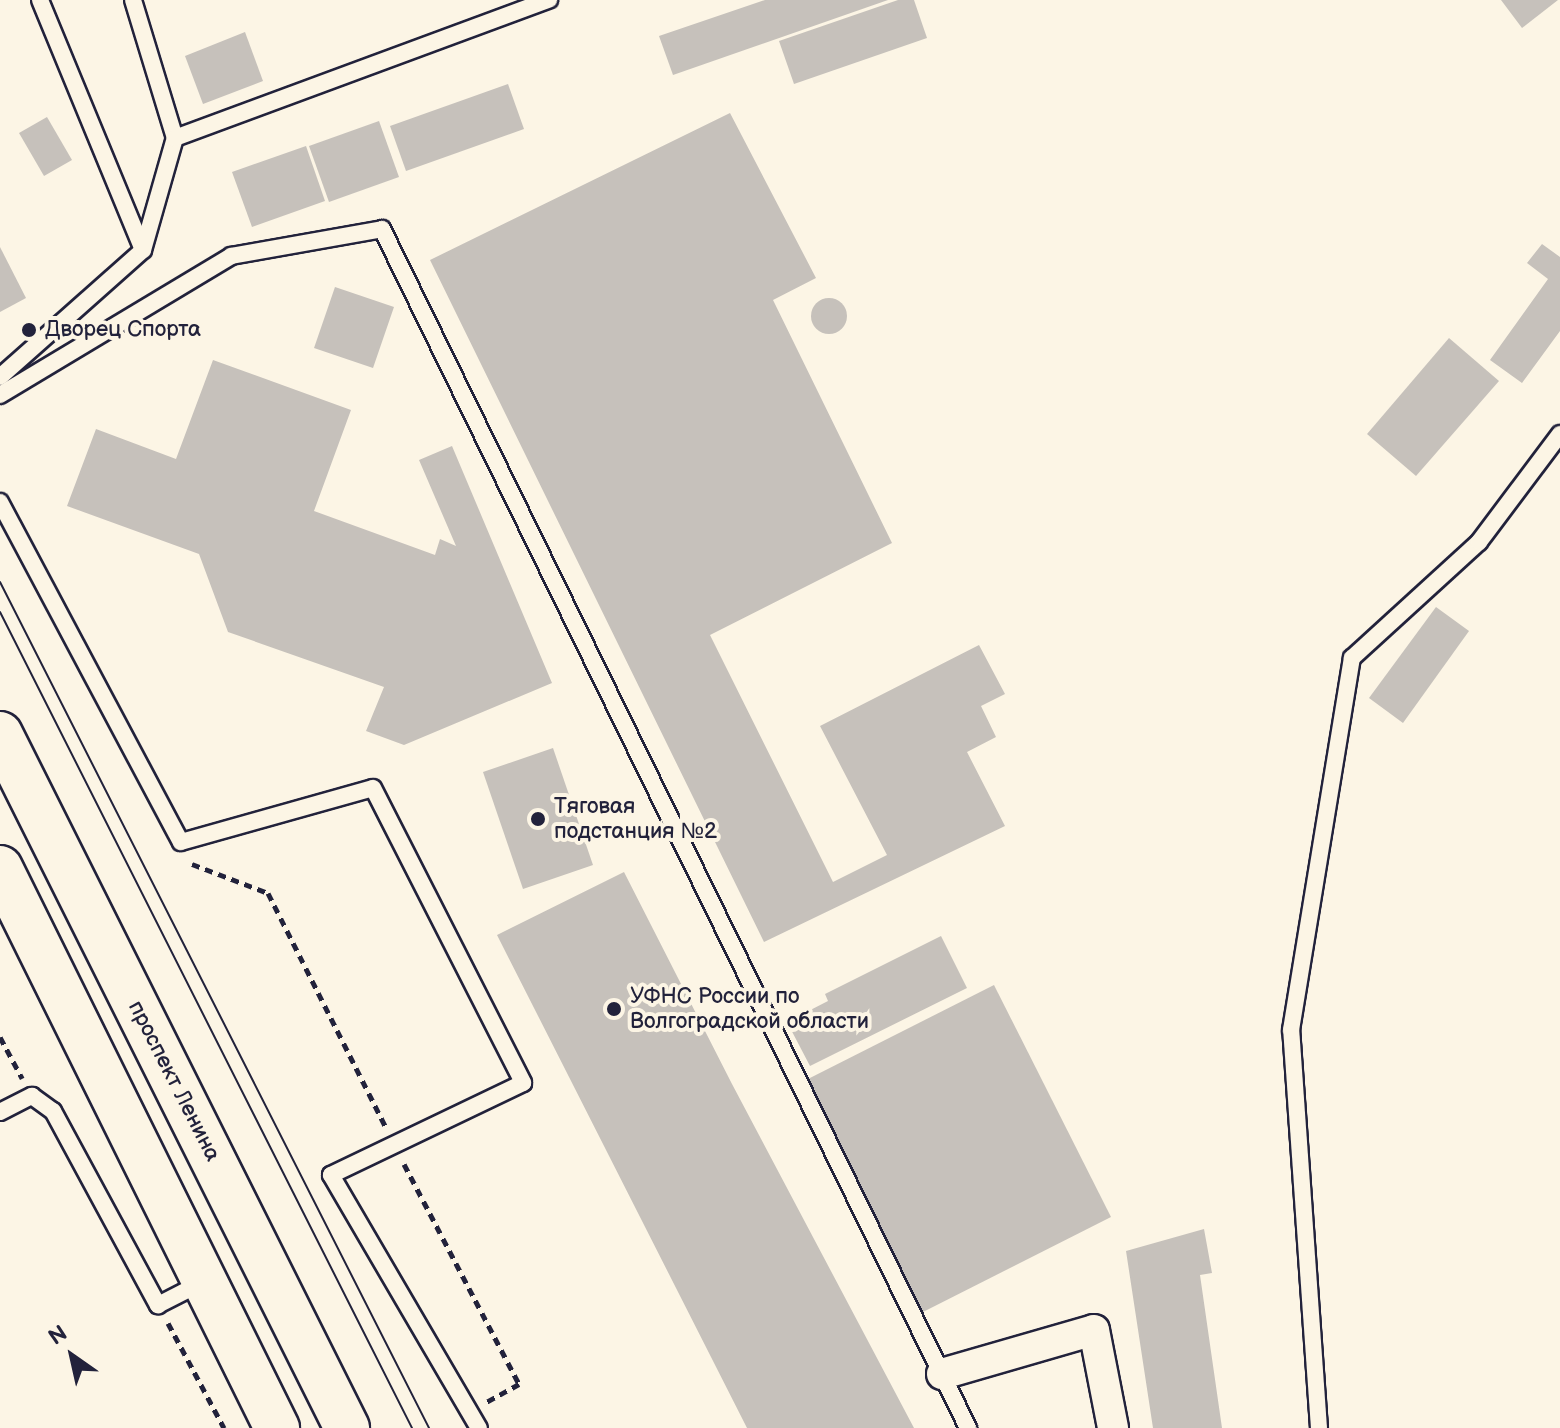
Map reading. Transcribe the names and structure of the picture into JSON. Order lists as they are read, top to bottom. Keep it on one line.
{"streets":{"main road":["проспект Ленина"]},"places":["Дворец Спорта","Тяговая подстанция №2","УФНС России по Волгоградской области"],"north":"top left"}
